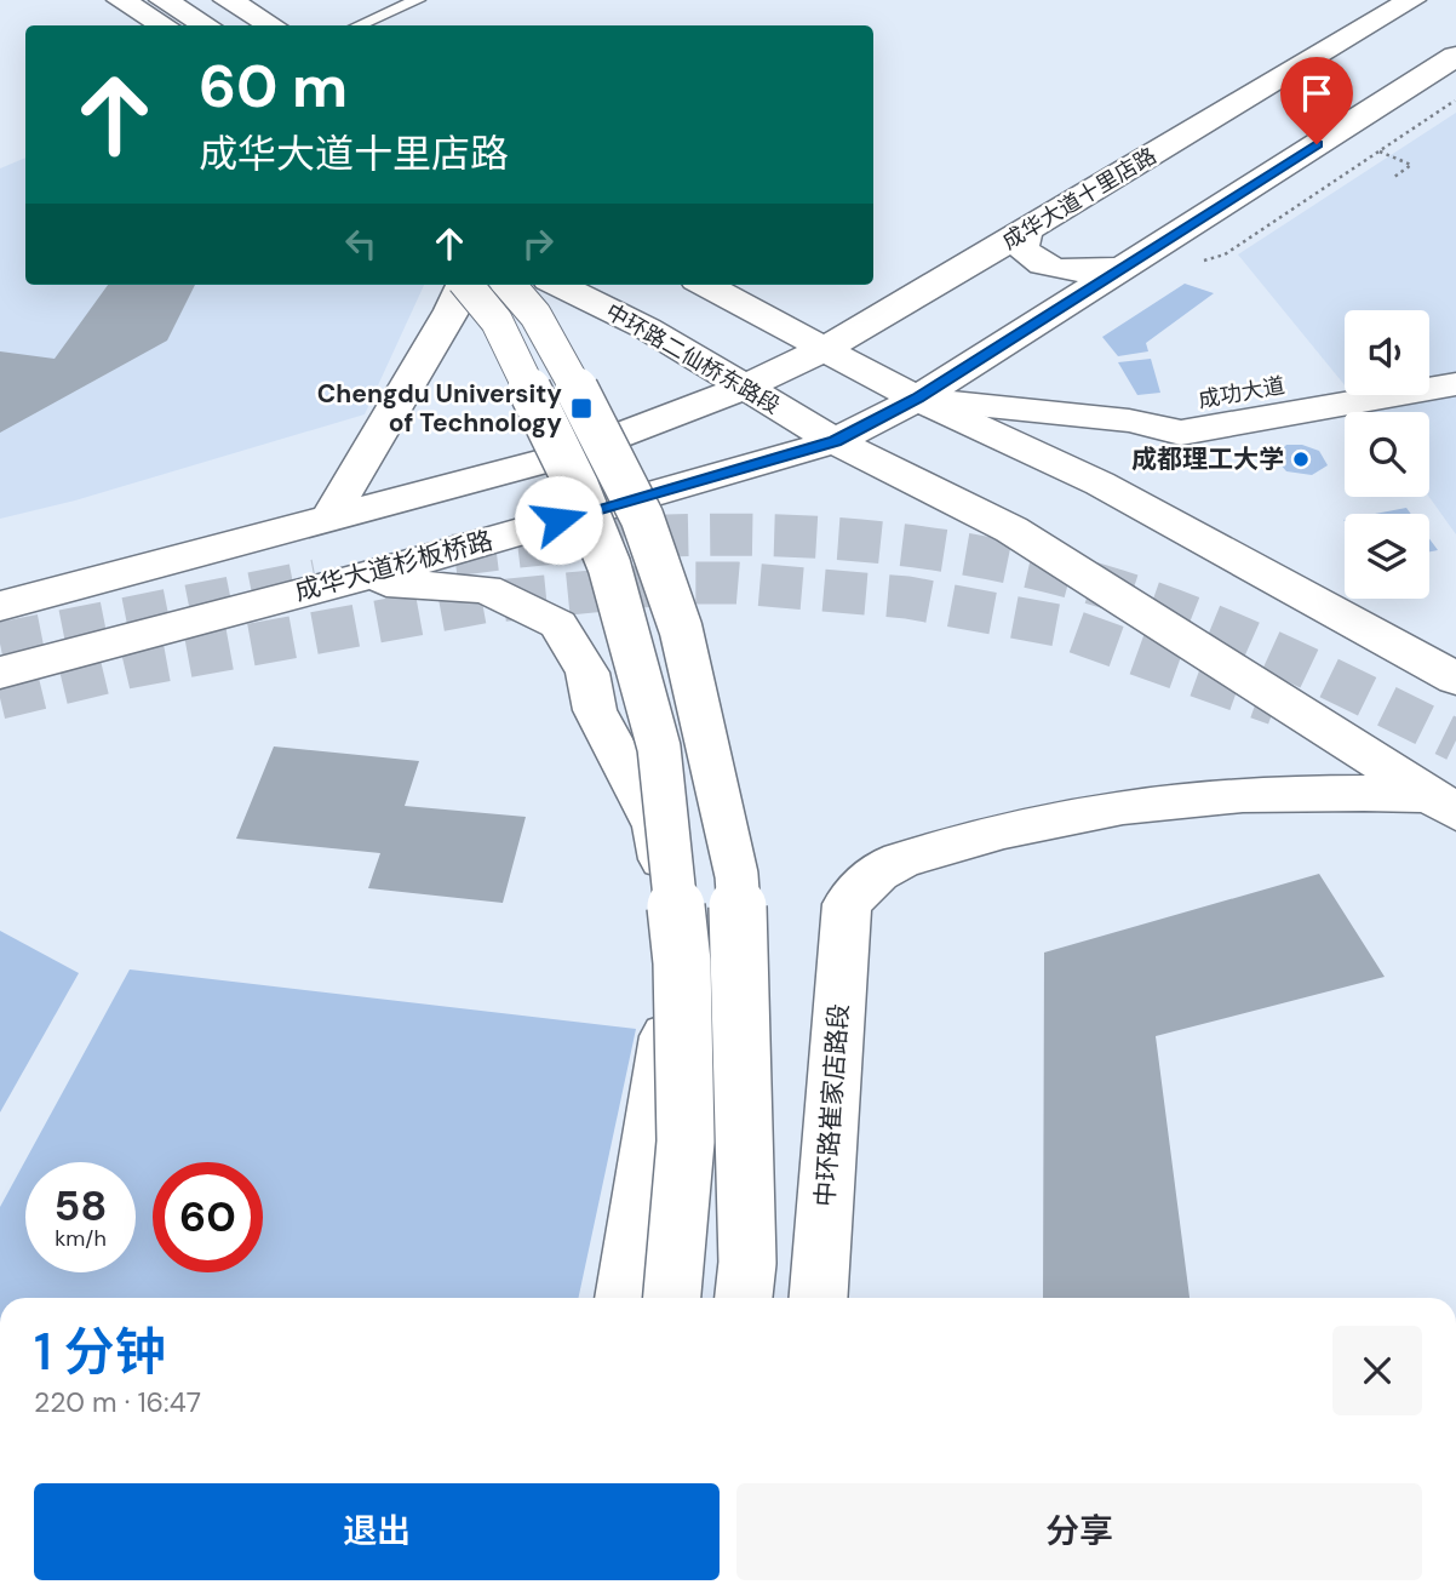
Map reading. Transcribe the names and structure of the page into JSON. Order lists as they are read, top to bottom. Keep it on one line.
{"streets":{"main road":["成华大道十里店路","中环路二仙桥东路段","成功大道","成华大道杉板桥路","中环路崔家店路段"]},"crossings":[["成华大道十里店路","中环路二仙桥东路段"],["中环路二仙桥东路段","成华大道杉板桥路"],["中环路二仙桥东路段","中环路崔家店路段"]],"places":{"transit":["Chengdu University of Technology"],"other":["成都理工大学"]},"page":{"turn":["60 m","成华大道十里店路"],"speed":"58 km/h","limit":"60","heading":["1 分钟","220 m · 16:47"],"buttons":["退出","分享"]}}
